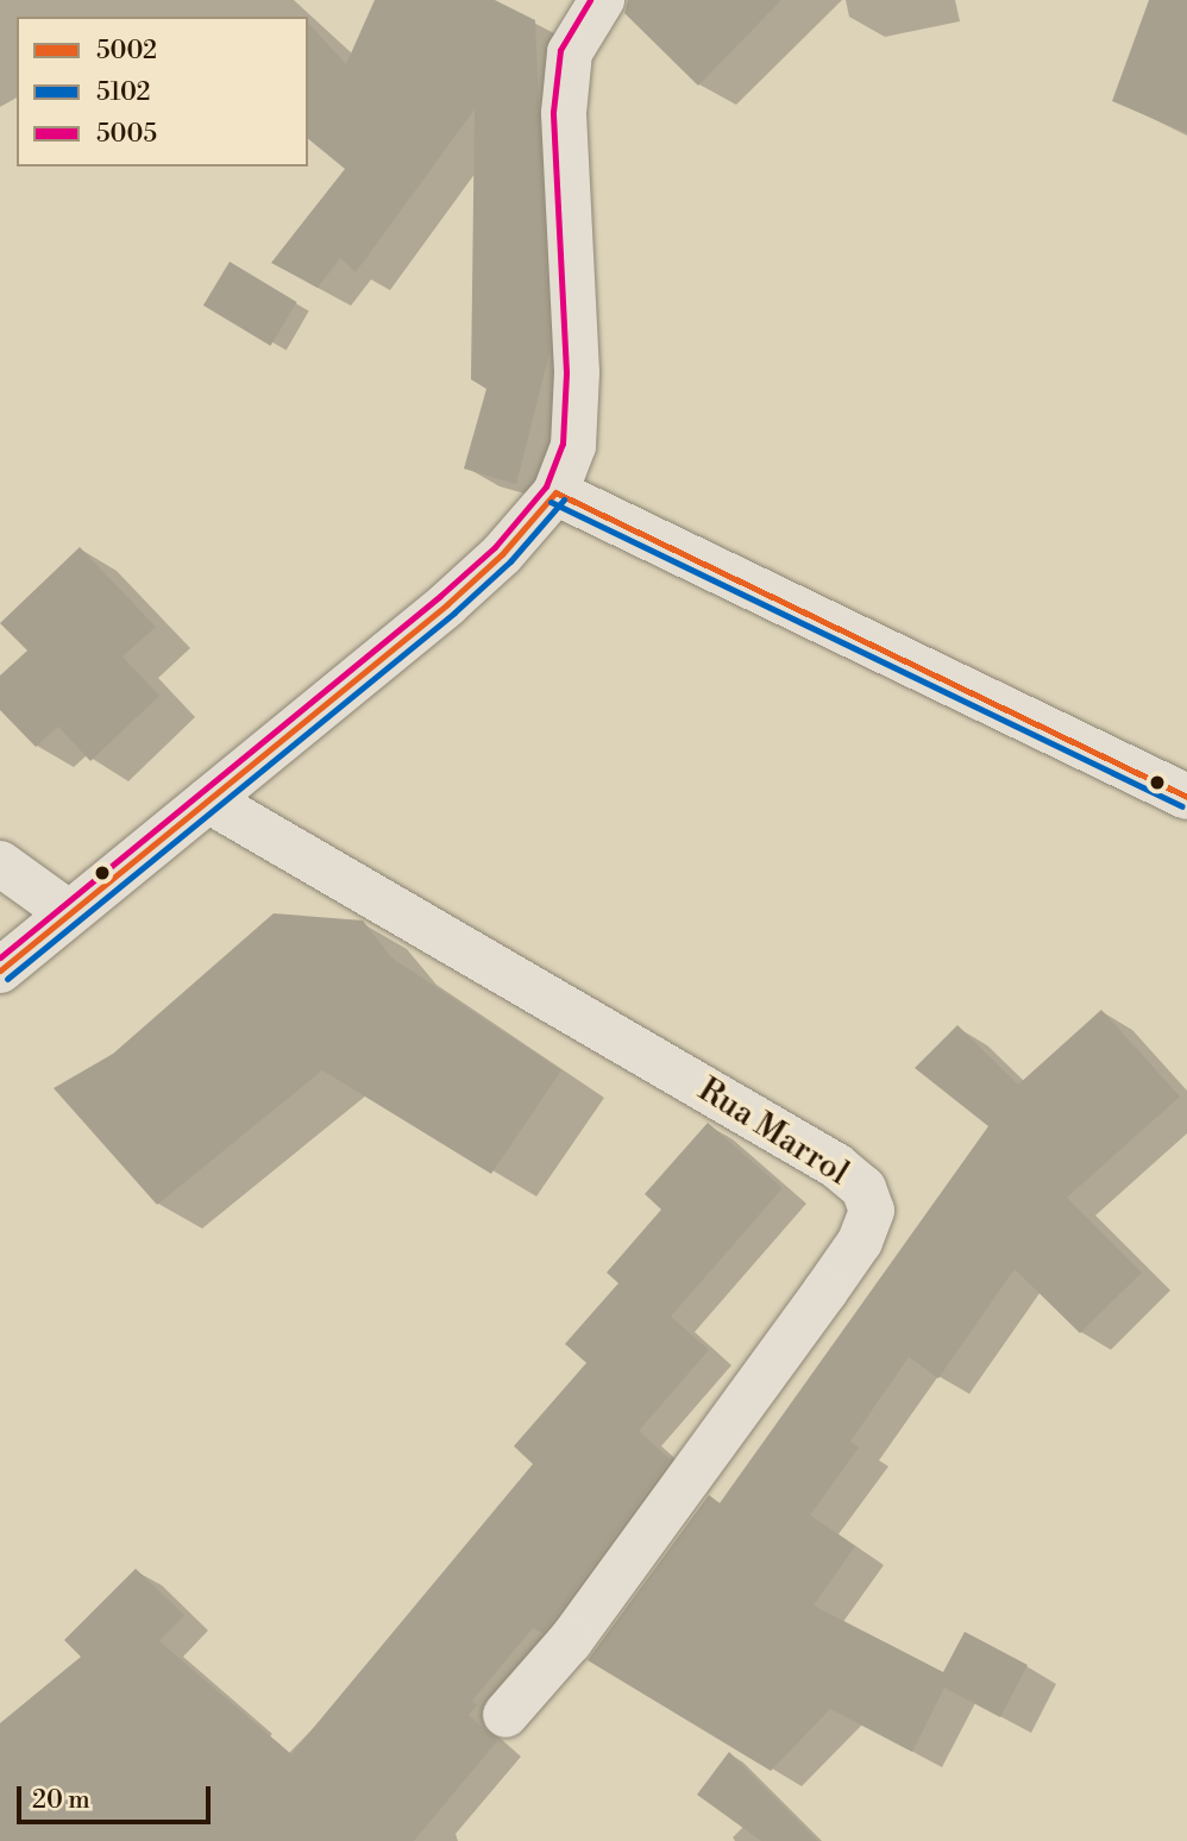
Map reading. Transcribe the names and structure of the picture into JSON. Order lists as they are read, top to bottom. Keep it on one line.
{"streets":{"street":["Rua Marrol"]},"lines":["transit line 5005","transit line 5002","transit line 5102"],"legend":["5002","5102","5005"],"scale_bar":"20 m"}
